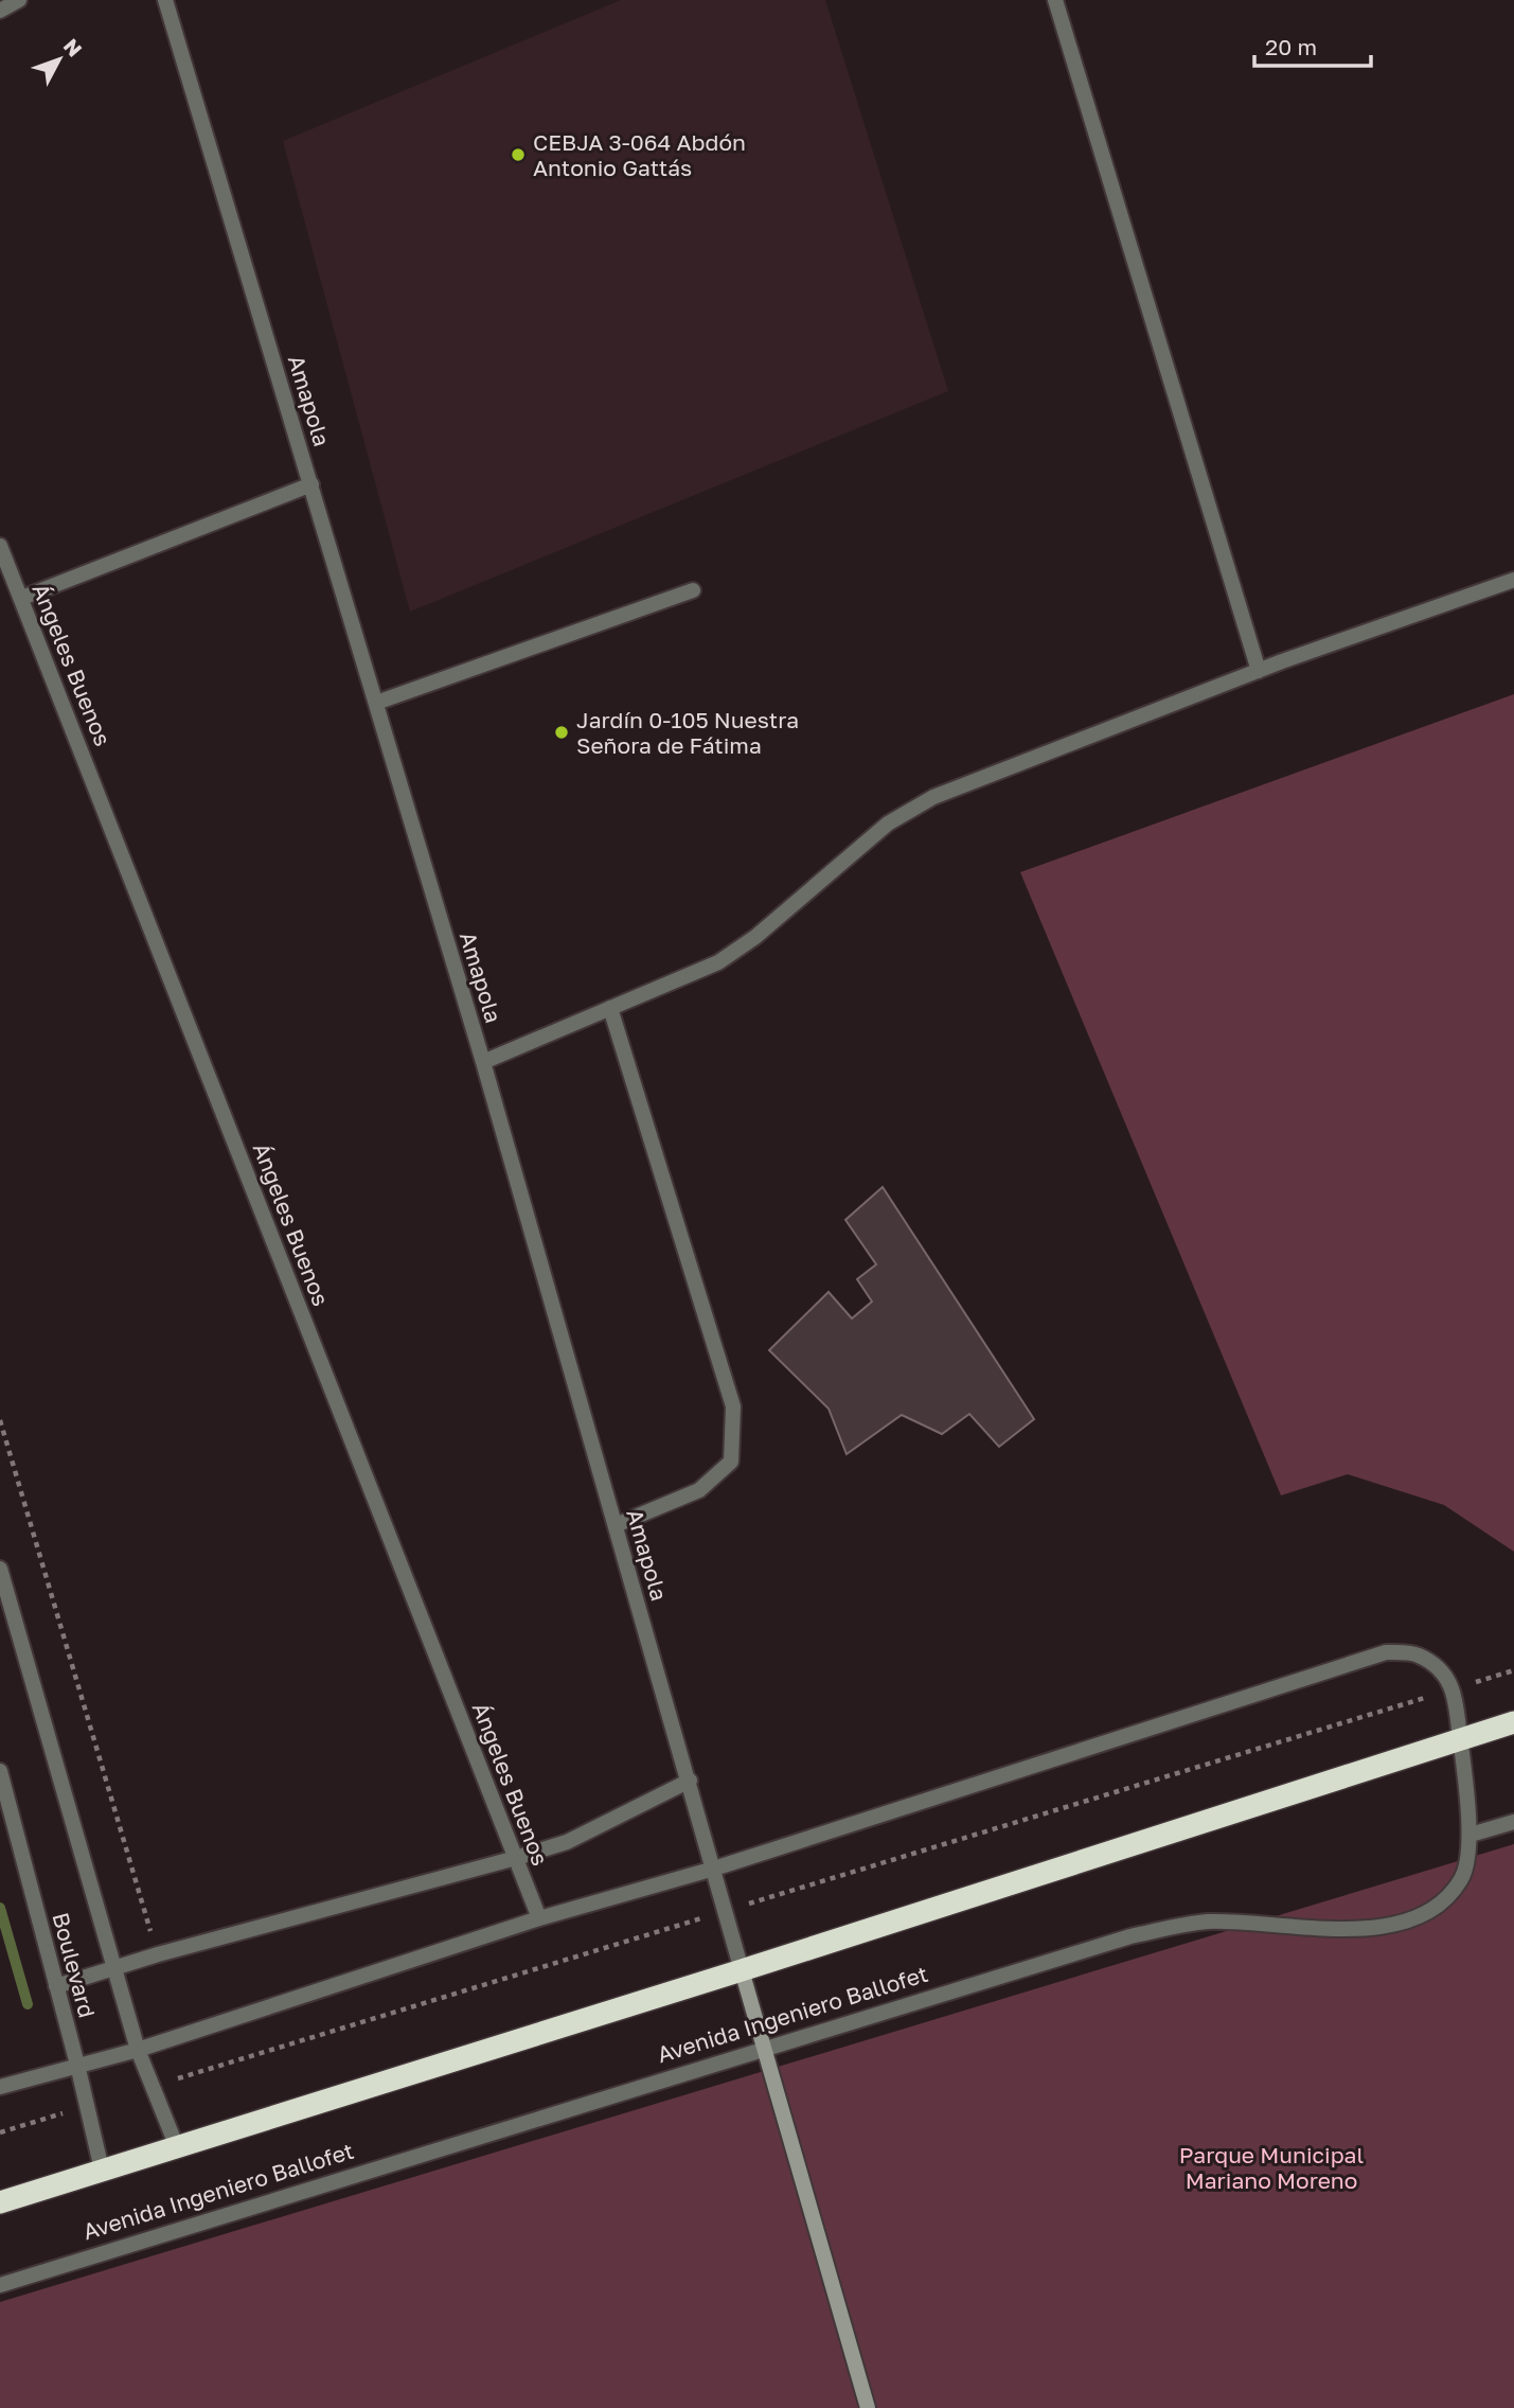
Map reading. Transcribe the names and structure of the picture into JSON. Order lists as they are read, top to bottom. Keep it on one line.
{"streets":{"street":["Amapola","Ángeles Buenos","Boulevard","Avenida Ingeniero Ballofet"]},"crossings":[["Amapola","Avenida Ingeniero Ballofet"],["Ángeles Buenos","Avenida Ingeniero Ballofet"],["Boulevard","Avenida Ingeniero Ballofet"]],"parks":["Parque Municipal Mariano Moreno"],"places":["CEBJA 3-064 Abdón Antonio Gattás","Jardín 0-105 Nuestra Señora de Fátima"],"scale_bar":"20 m","north":"top right"}
